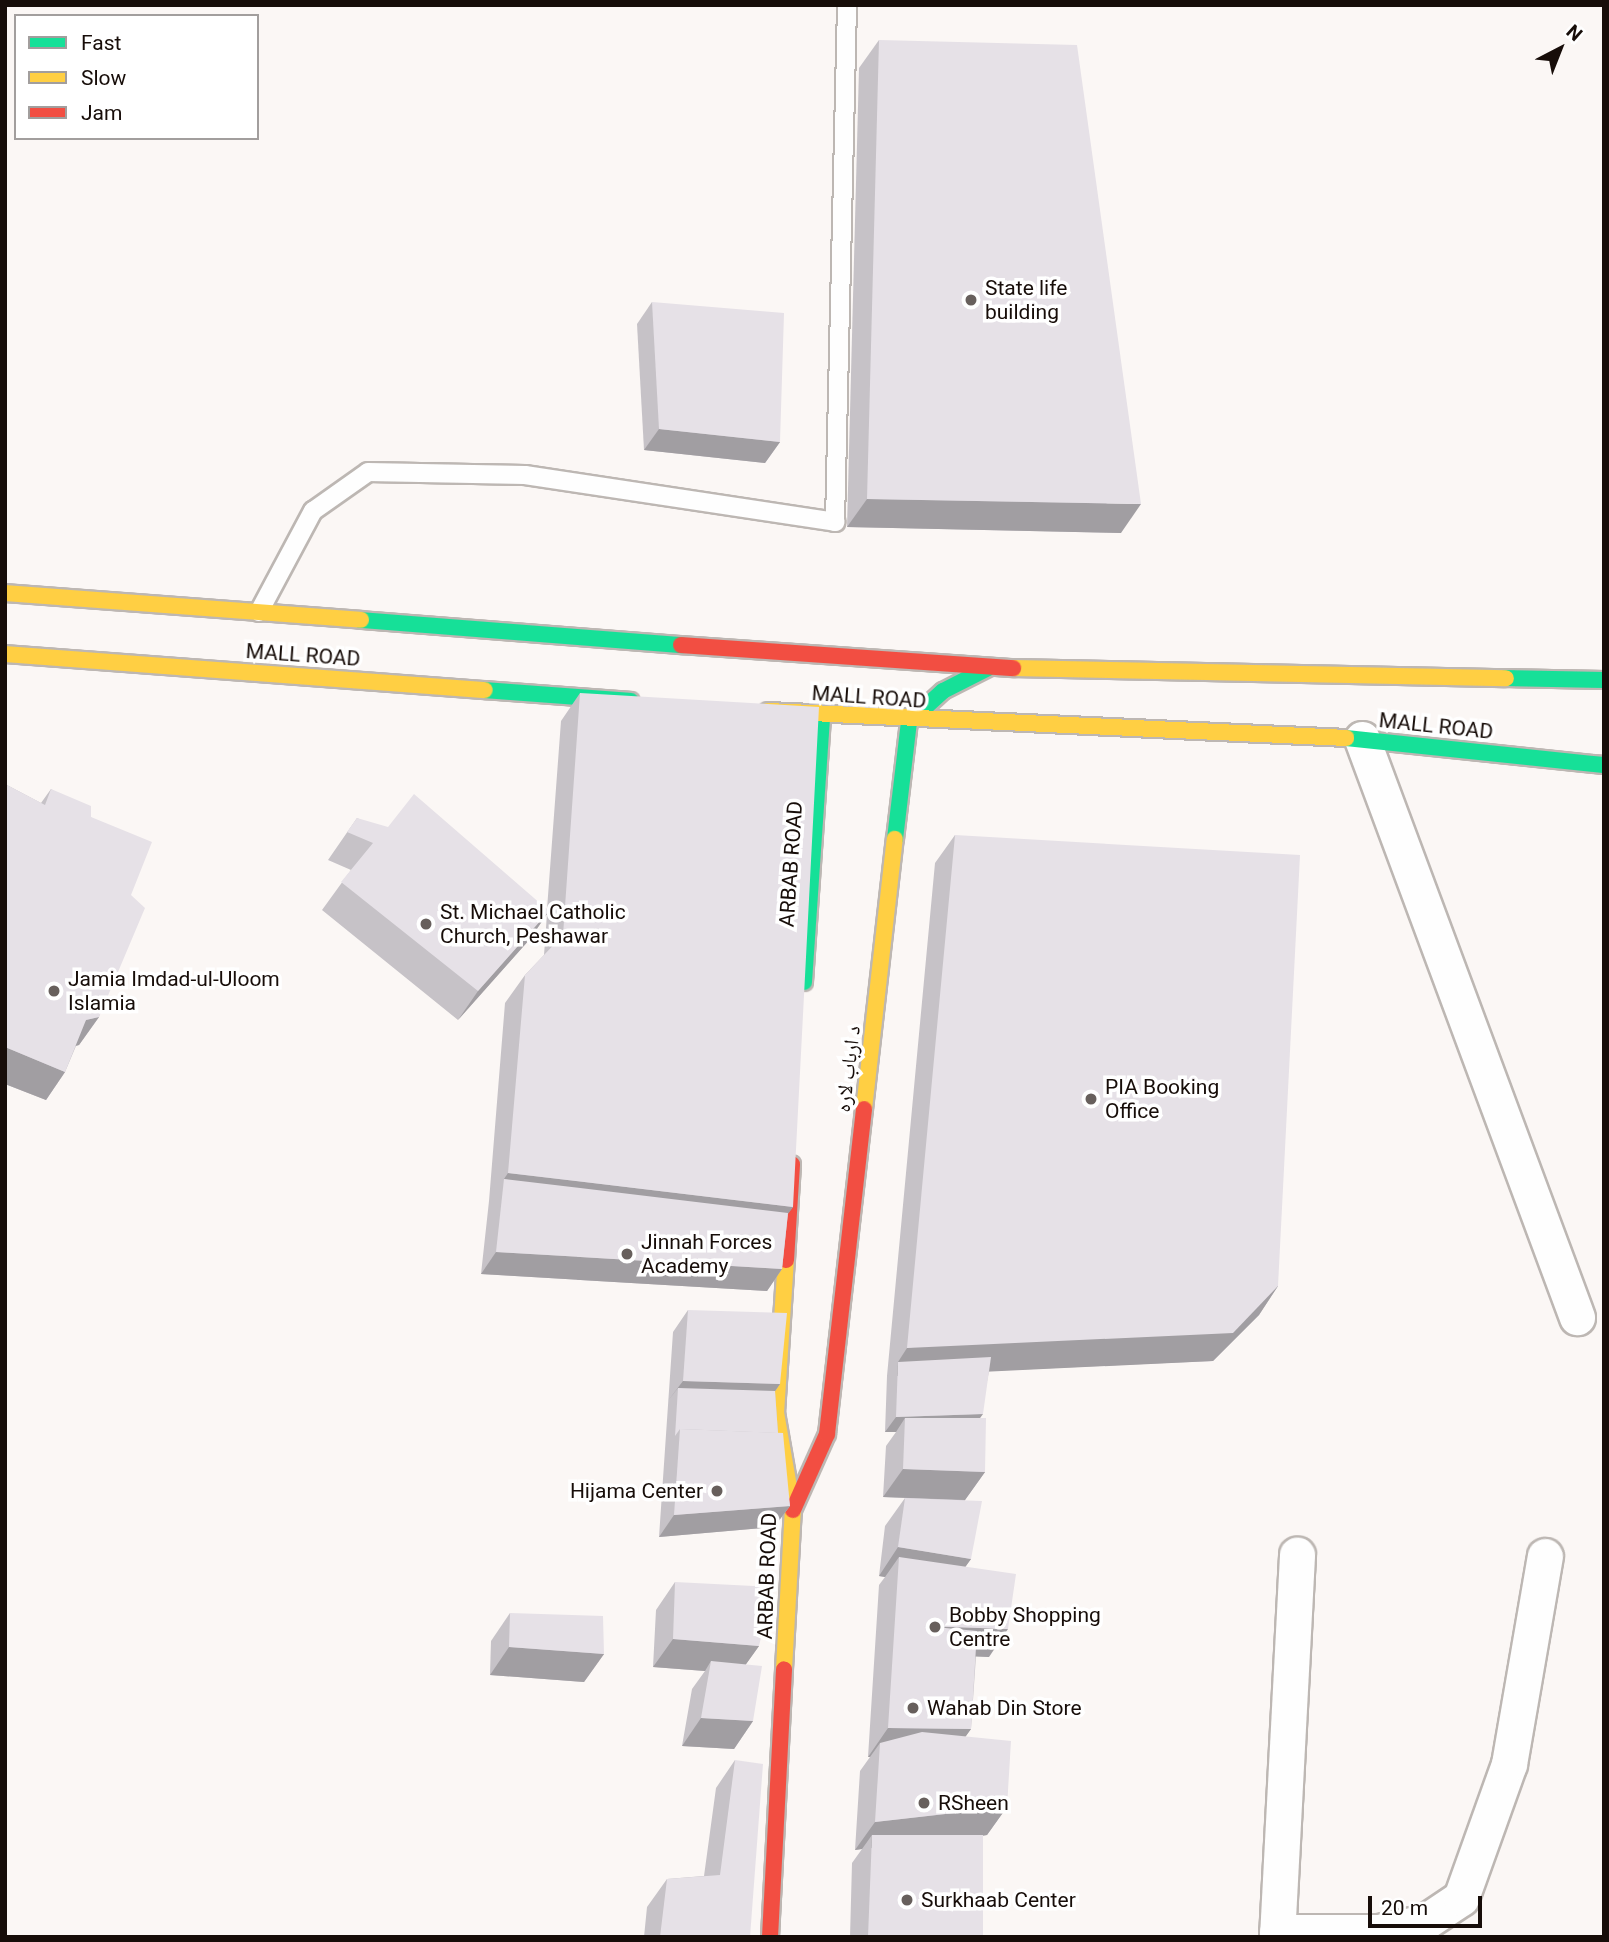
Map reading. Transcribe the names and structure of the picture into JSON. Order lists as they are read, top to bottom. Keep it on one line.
{"streets":{"main road":["MALL ROAD","ARBAB ROAD","د ارباب لاره"]},"crossings":[["MALL ROAD","ARBAB ROAD"],["MALL ROAD","د ارباب لاره"],["ARBAB ROAD","د ارباب لاره"]],"places":["State life building","St. Michael Catholic Church, Peshawar","Jamia Imdad-ul-Uloom Islamia","PIA Booking Office","Jinnah Forces Academy","Hijama Center","Bobby Shopping Centre","Wahab Din Store","RSheen","Surkhaab Center"],"legend":["Fast","Slow","Jam"],"scale_bar":"20 m","north":"top right"}
